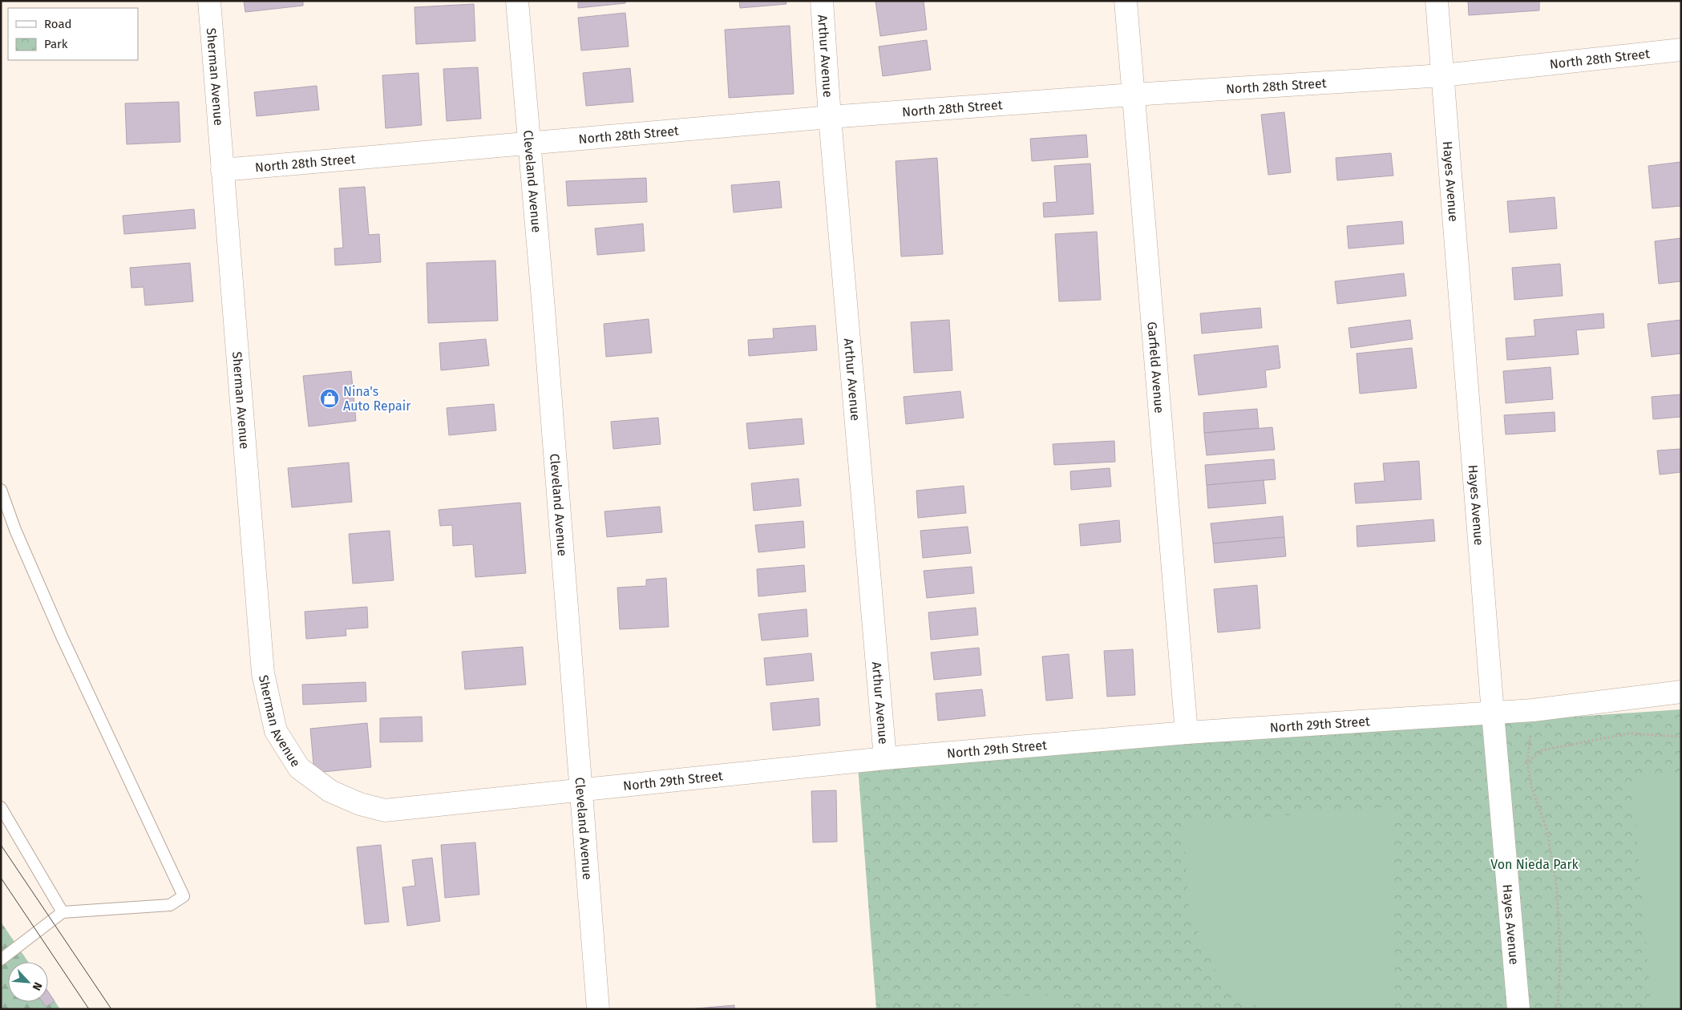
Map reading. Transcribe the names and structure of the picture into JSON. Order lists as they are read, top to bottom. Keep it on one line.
{"streets":{"street":["Arthur Avenue","North 28th Street","Sherman Avenue","Cleveland Avenue","Hayes Avenue","Garfield Avenue","North 29th Street"]},"crossings":[["Arthur Avenue","North 28th Street"],["Arthur Avenue","North 29th Street"],["North 28th Street","Sherman Avenue"],["North 28th Street","Cleveland Avenue"],["North 28th Street","Hayes Avenue"],["North 28th Street","Garfield Avenue"],["Sherman Avenue","North 29th Street"],["Cleveland Avenue","North 29th Street"],["Hayes Avenue","North 29th Street"],["Garfield Avenue","North 29th Street"]],"parks":["Von Nieda Park"],"places":{"shop":["Nina's Auto Repair"]},"legend":["Road","Park"],"north":"bottom right"}
